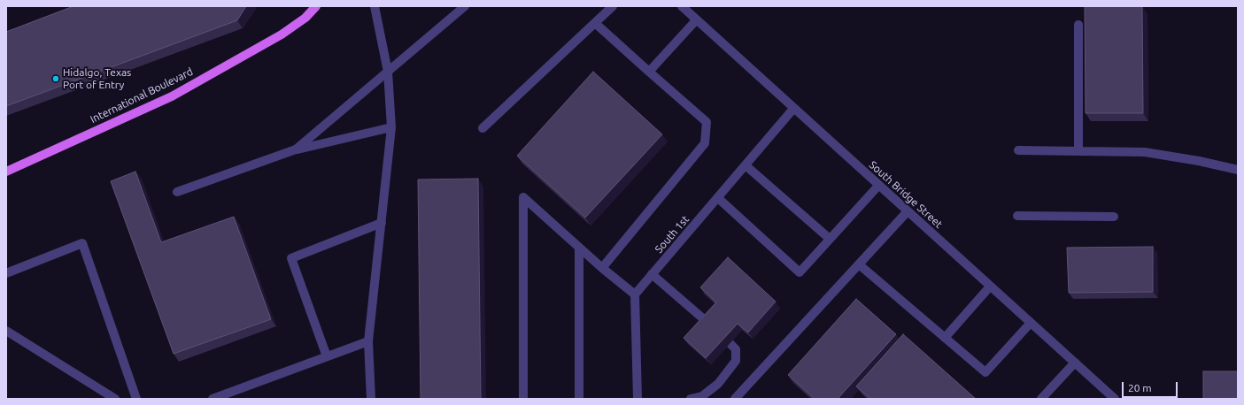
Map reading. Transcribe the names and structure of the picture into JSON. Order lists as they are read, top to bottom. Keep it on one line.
{"streets":{"main road":["International Boulevard"],"street":["South Bridge Street","South 1st"]},"crossings":[["South Bridge Street","South 1st"]],"places":["Hidalgo, Texas Port of Entry"],"scale_bar":"20 m"}
